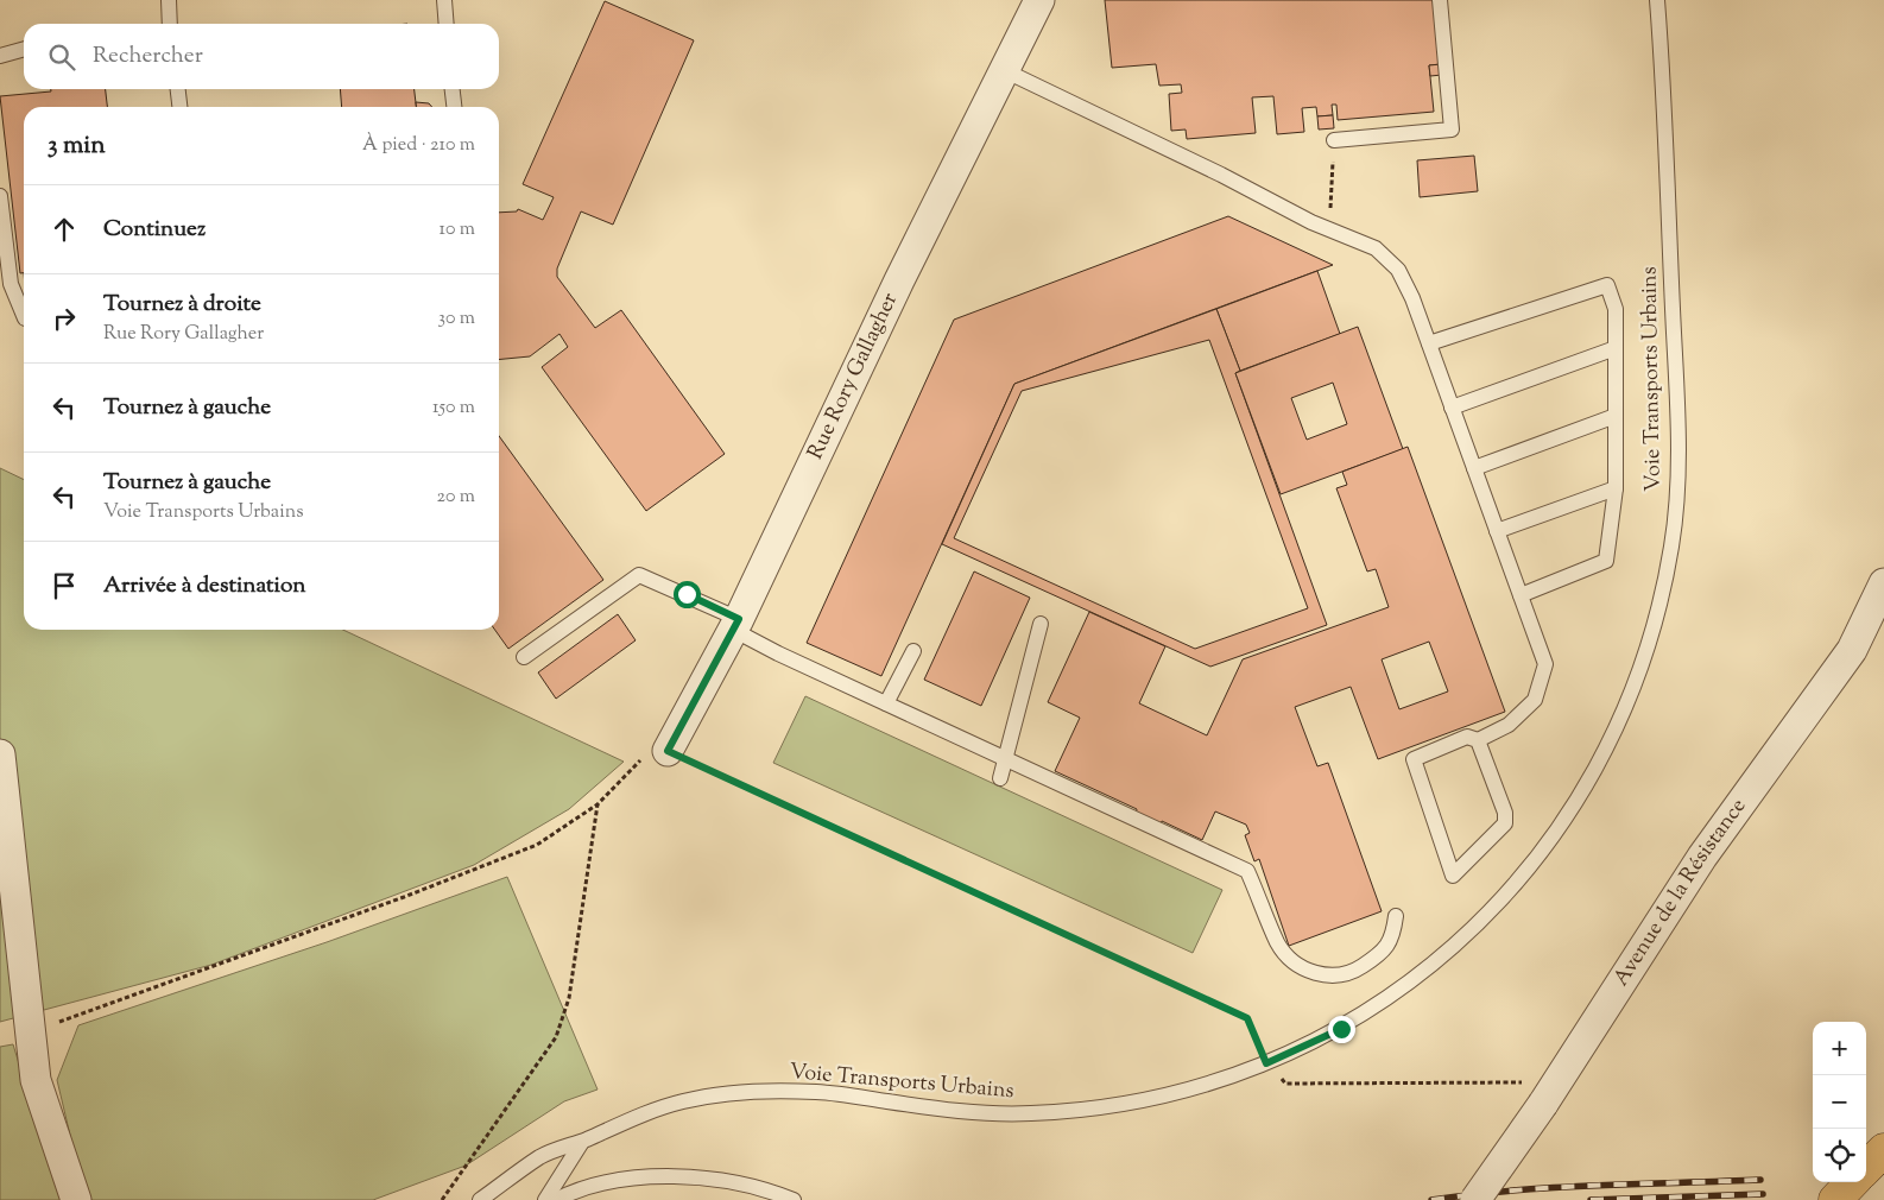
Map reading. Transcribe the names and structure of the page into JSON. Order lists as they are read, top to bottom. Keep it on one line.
{"streets":{"street":["Rue Rory Gallagher","Avenue de la Résistance"],"lane":["Voie Transports Urbains"]},"page":{"search":"Rechercher","heading":["3 min","À pied · 210 m"],"list":[["Continuez","10 m"],["Tournez à droite","Rue Rory Gallagher","30 m"],["Tournez à gauche","150 m"],["Tournez à gauche","Voie Transports Urbains","20 m"],"Arrivée à destination"],"map_buttons":["+","−"]}}
